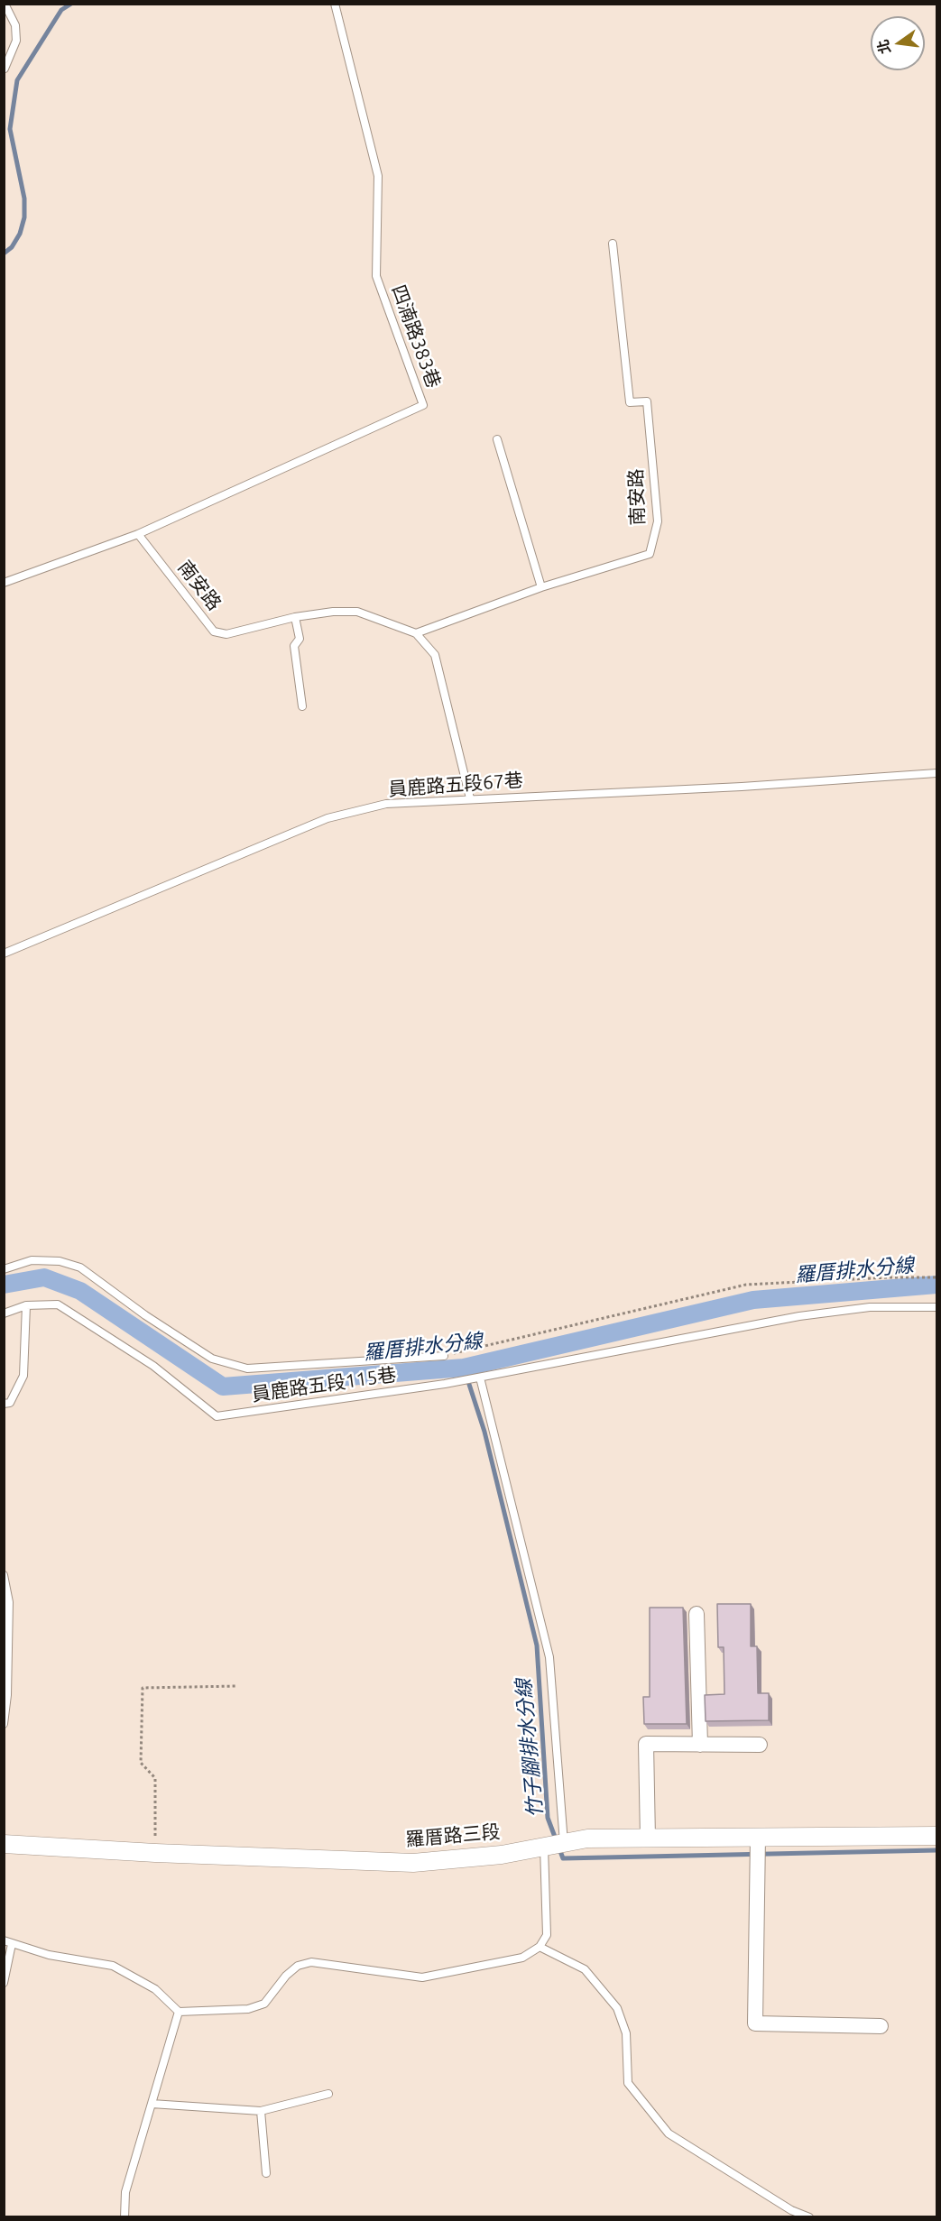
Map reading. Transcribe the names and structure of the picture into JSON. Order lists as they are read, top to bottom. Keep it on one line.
{"streets":{"street":["羅厝路三段"],"lane":["四湳路383巷","南安路","員鹿路五段67巷","員鹿路五段115巷"]},"crossings":[["四湳路383巷","南安路"],["南安路","員鹿路五段67巷"]],"water":["羅厝排水分線","竹子腳排水分線"],"north":"left"}
